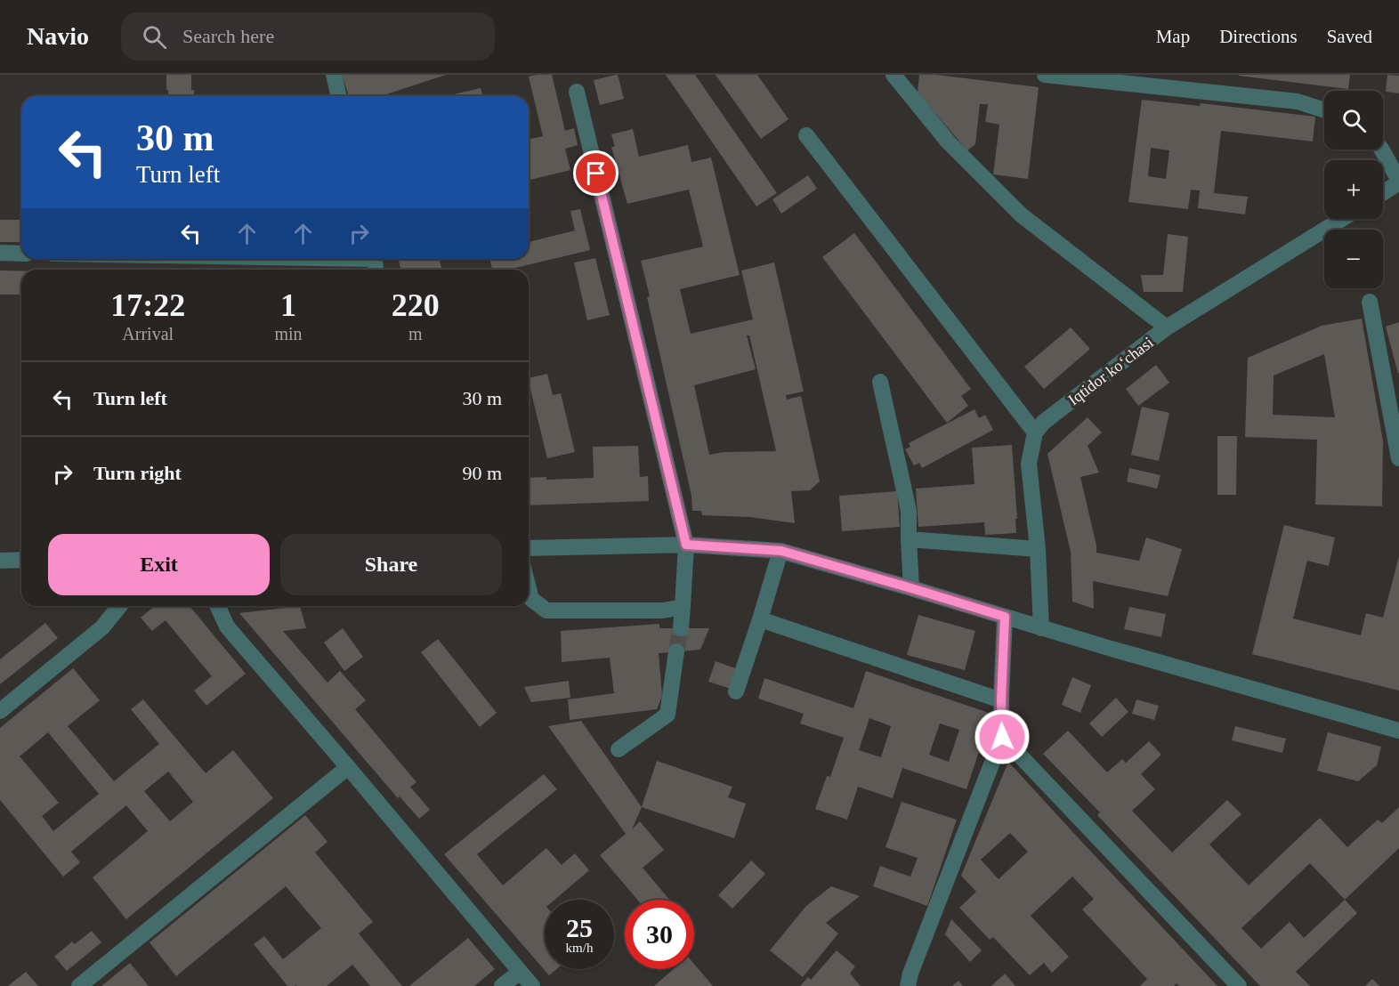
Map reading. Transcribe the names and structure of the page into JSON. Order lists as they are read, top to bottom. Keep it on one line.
{"streets":{"street":["Iqtidor koʻchasi"]},"page":{"header":"Navio","search":"Search here","nav":["Map","Directions","Saved"],"map_buttons":["+","−"],"turn":["30 m","Turn left"],"eta":["17:22","Arrival","1","min","220","m"],"list":[{"name":"Turn left","value":"30 m"},{"name":"Turn right","value":"90 m"}],"buttons":["Exit","Share"],"speed":"25 km/h","limit":"30"}}
